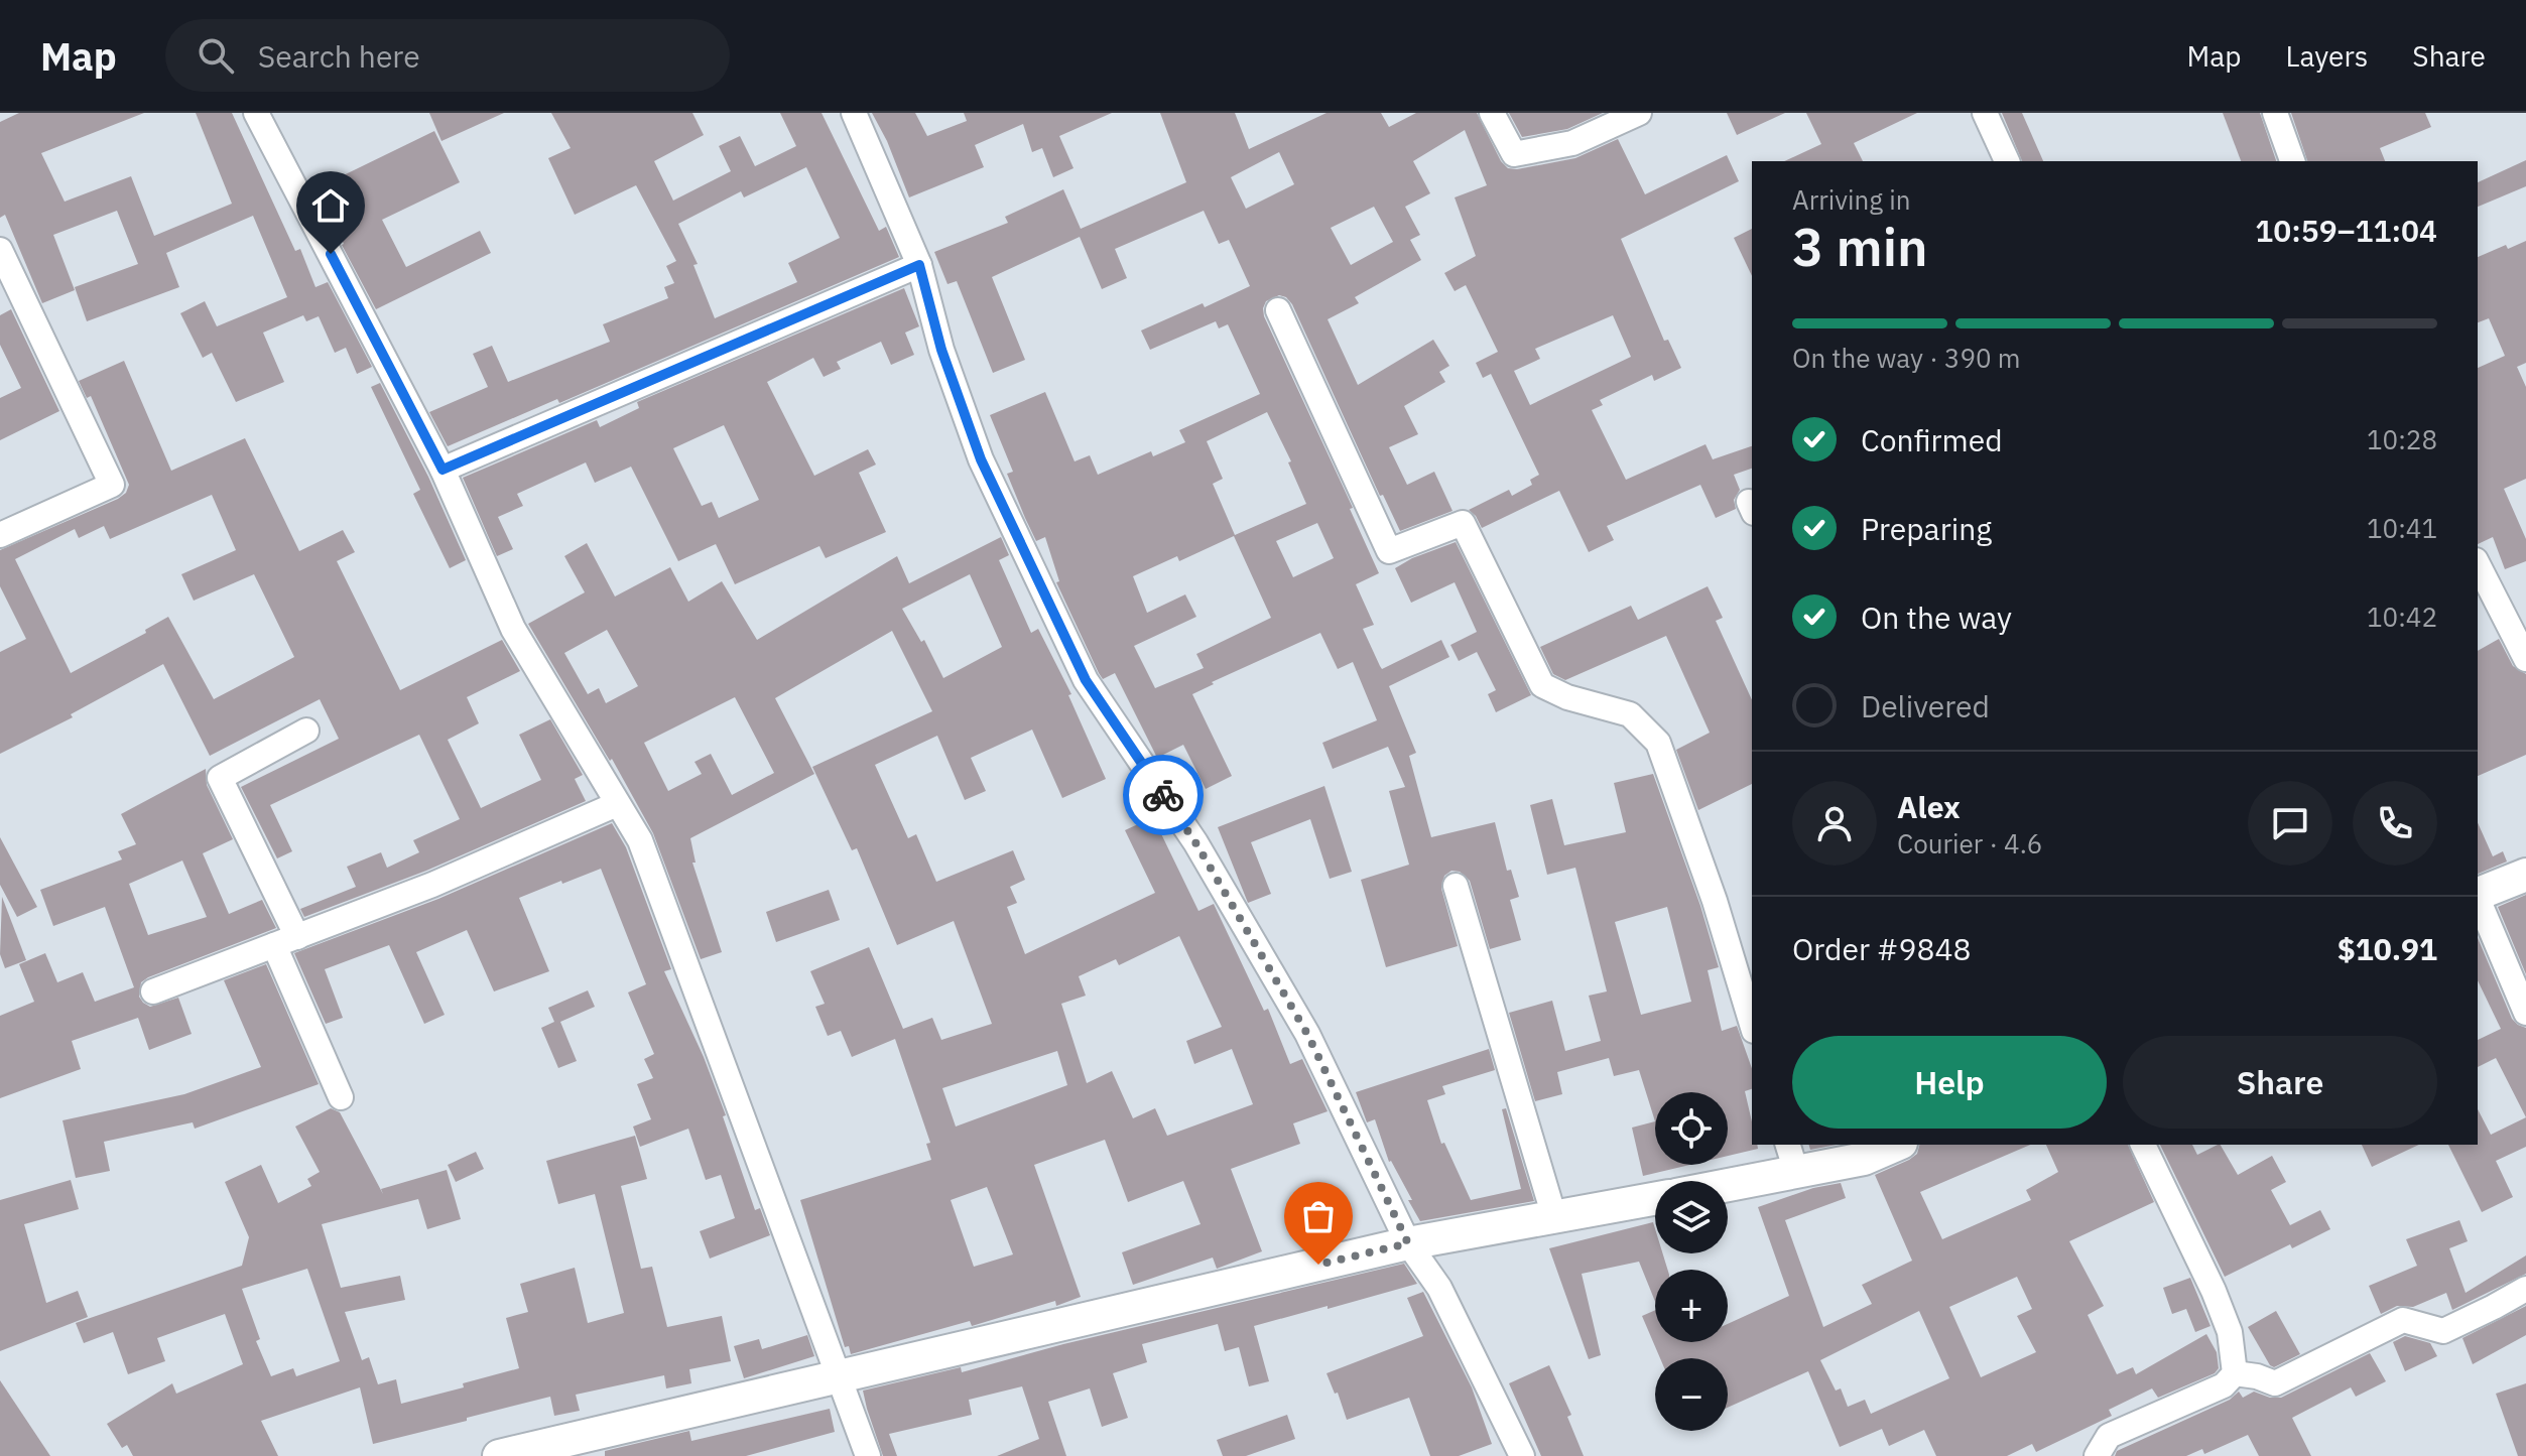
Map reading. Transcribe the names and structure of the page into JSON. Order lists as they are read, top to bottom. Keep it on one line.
{"page":{"header":"Map","search":"Search here","nav":["Map","Layers","Share"],"heading":["3 min","Arriving in","10:59–11:04"],"panel":["Alex","Courier · 4.6","Order #9848","$10.91"],"bar":"On the way · 390 m","list":[["Confirmed","10:28"],["Preparing","10:41"],["On the way","10:42"],"Delivered"],"buttons":["Help","Share"],"map_buttons":["+","−"]}}
